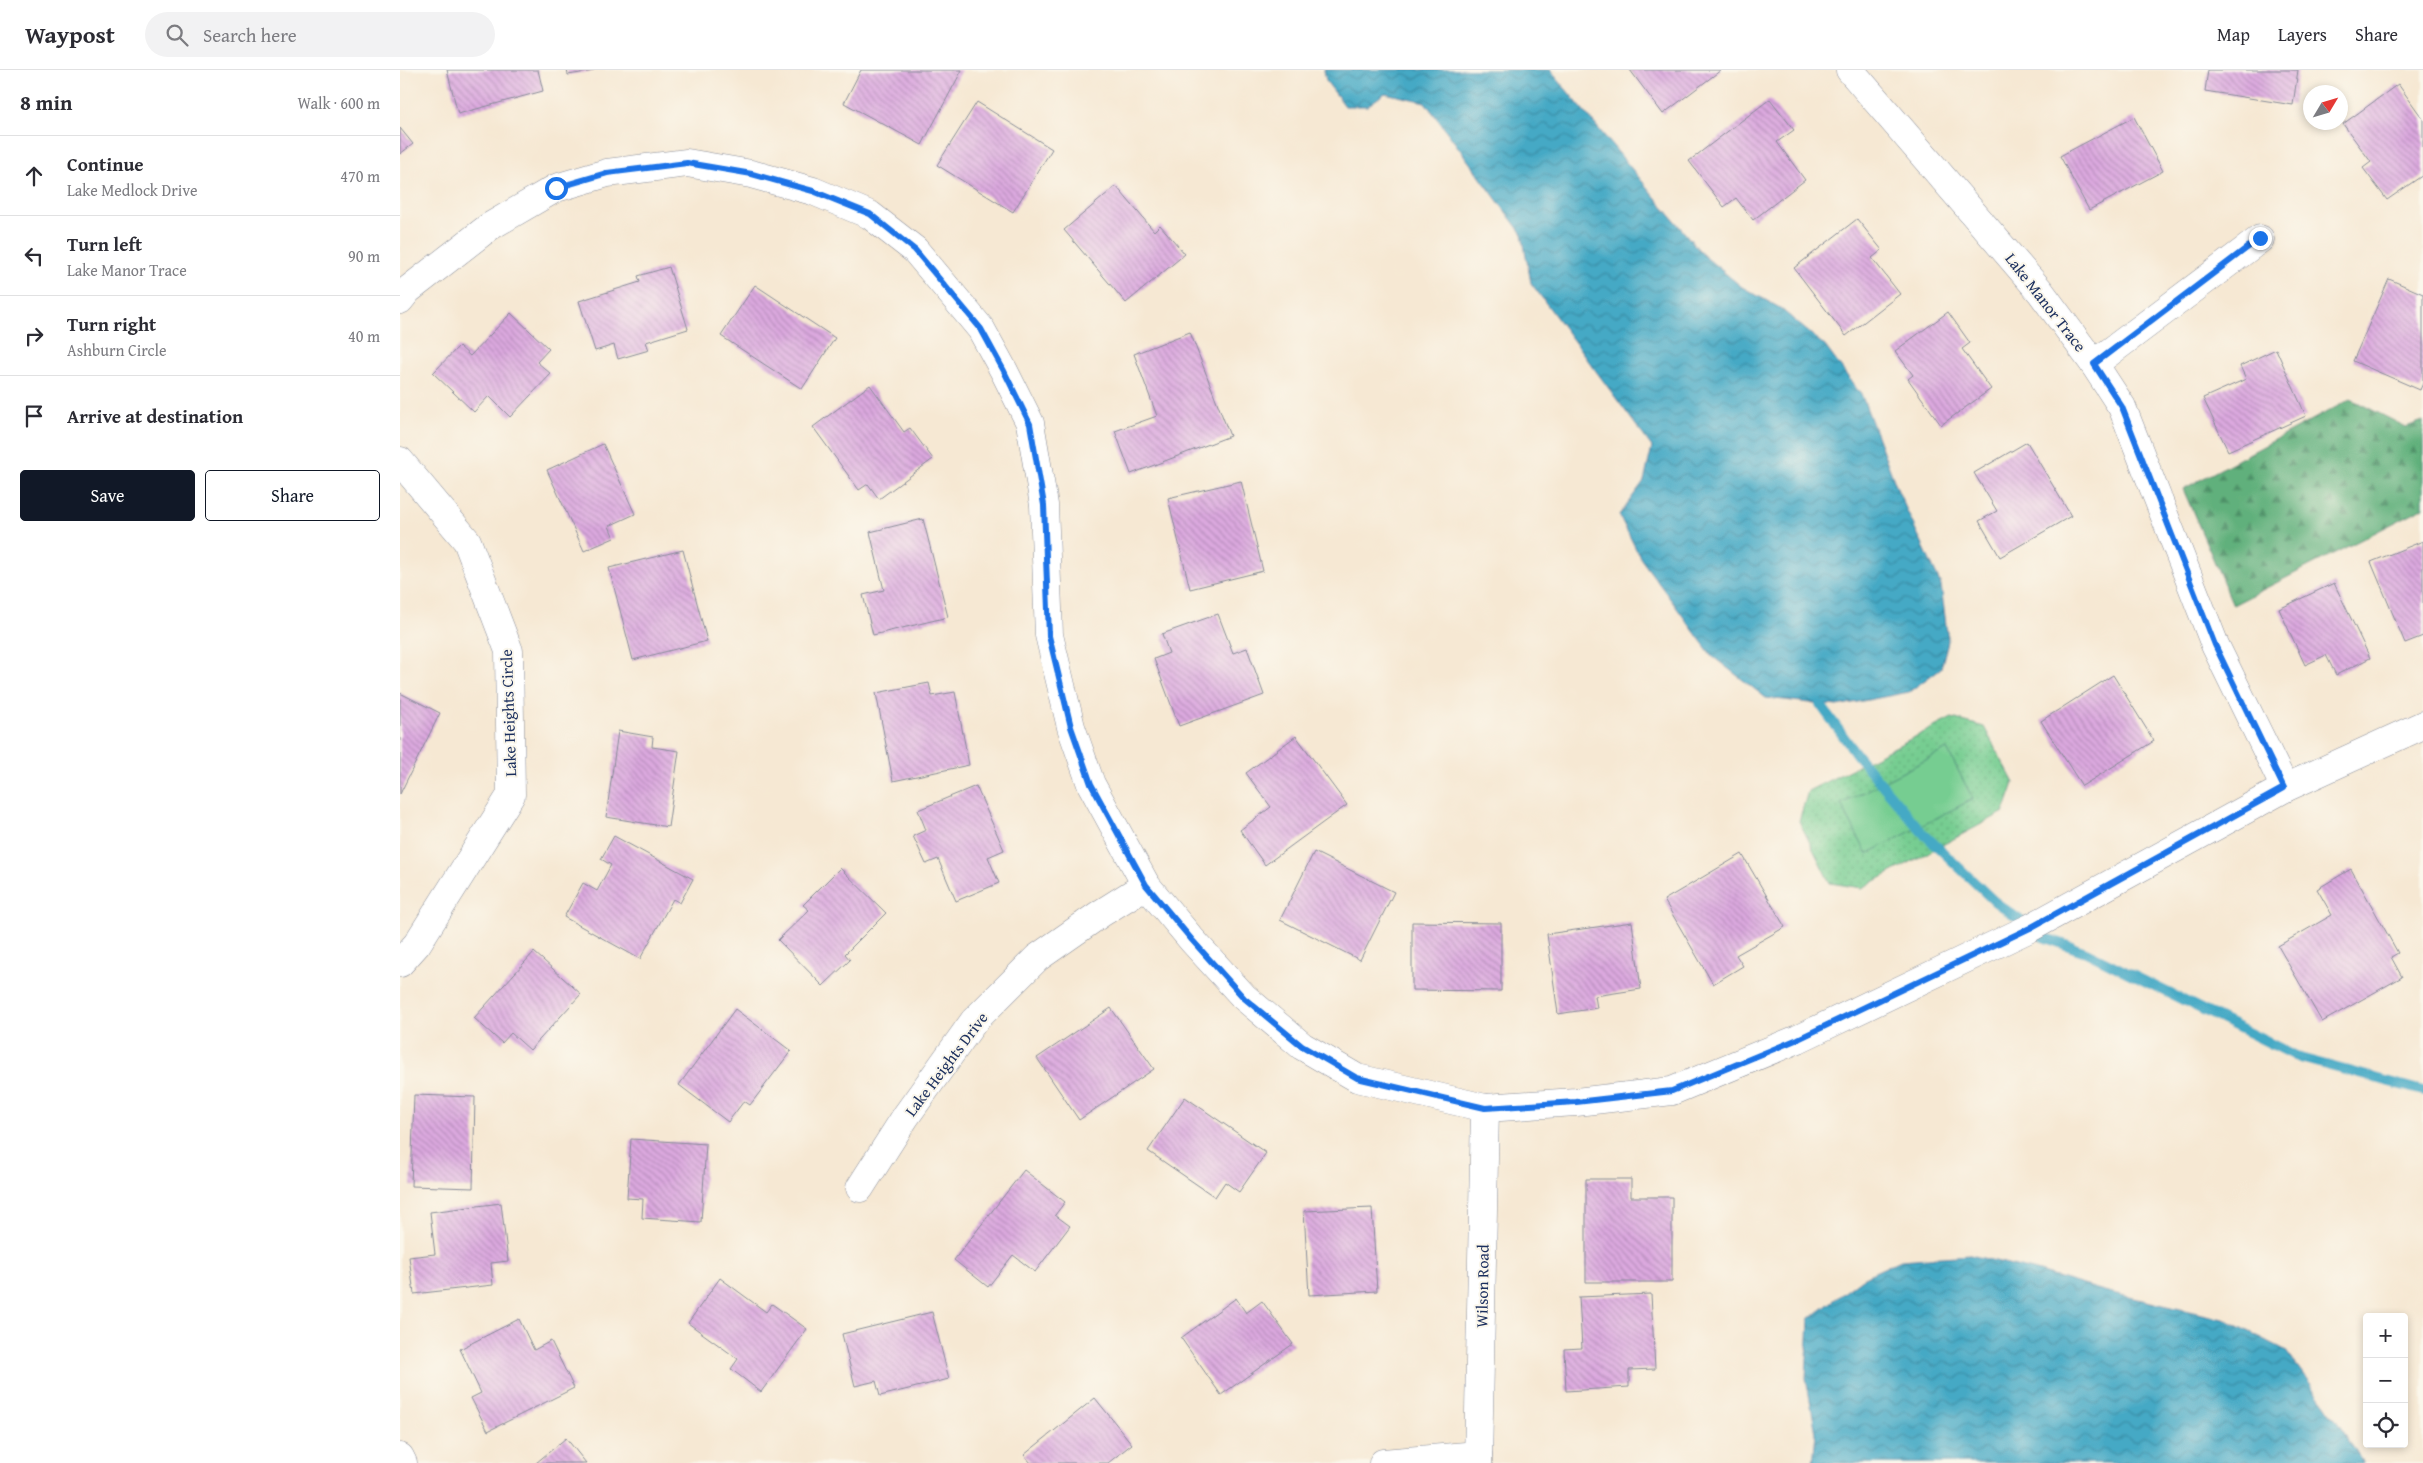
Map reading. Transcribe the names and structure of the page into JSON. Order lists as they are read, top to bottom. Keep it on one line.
{"streets":{"street":["Lake Manor Trace","Lake Heights Circle","Lake Heights Drive","Wilson Road"]},"north":"top right","page":{"header":"Waypost","search":"Search here","nav":["Map","Layers","Share"],"heading":["8 min","Walk · 600 m"],"list":[["Continue","Lake Medlock Drive","470 m"],["Turn left","Lake Manor Trace","90 m"],["Turn right","Ashburn Circle","40 m"],"Arrive at destination"],"buttons":["Save","Share"],"map_buttons":["+","−"]}}
